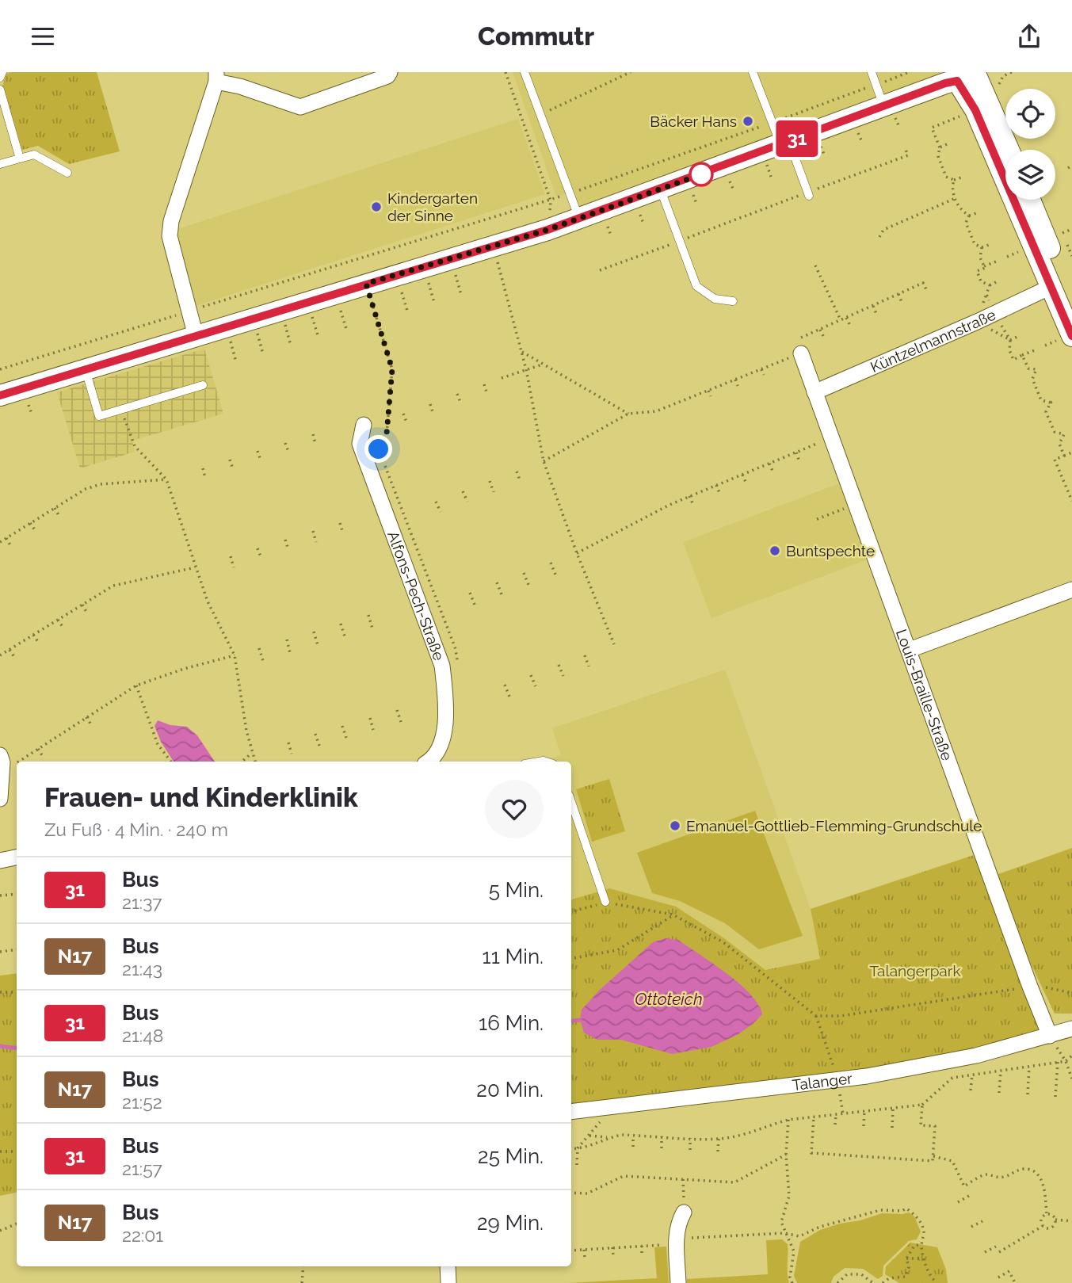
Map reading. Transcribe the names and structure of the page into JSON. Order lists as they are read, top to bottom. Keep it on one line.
{"streets":{"street":["Küntzelmannstraße","Alfons-Pech-Straße","Louis-Braille-Straße","Talanger"]},"crossings":[["Küntzelmannstraße","Louis-Braille-Straße"],["Louis-Braille-Straße","Talanger"]],"water":["Ottoteich"],"parks":["Talangerpark"],"places":["Bäcker Hans","Kindergarten der Sinne","Buntspechte","Emanuel-Gottlieb-Flemming-Grundschule"],"lines":["bus line 31"],"page":{"header":"Commutr","on_map":"31","heading":["Frauen- und Kinderklinik","Zu Fuß · 4 Min. · 240 m"],"list":[{"mark":"31","name":"Bus","note":"21:37","value":"5 Min."},{"mark":"N17","name":"Bus","note":"21:43","value":"11 Min."},{"mark":"31","name":"Bus","note":"21:48","value":"16 Min."},{"mark":"N17","name":"Bus","note":"21:52","value":"20 Min."},{"mark":"31","name":"Bus","note":"21:57","value":"25 Min."},{"mark":"N17","name":"Bus","note":"22:01","value":"29 Min."}]}}
